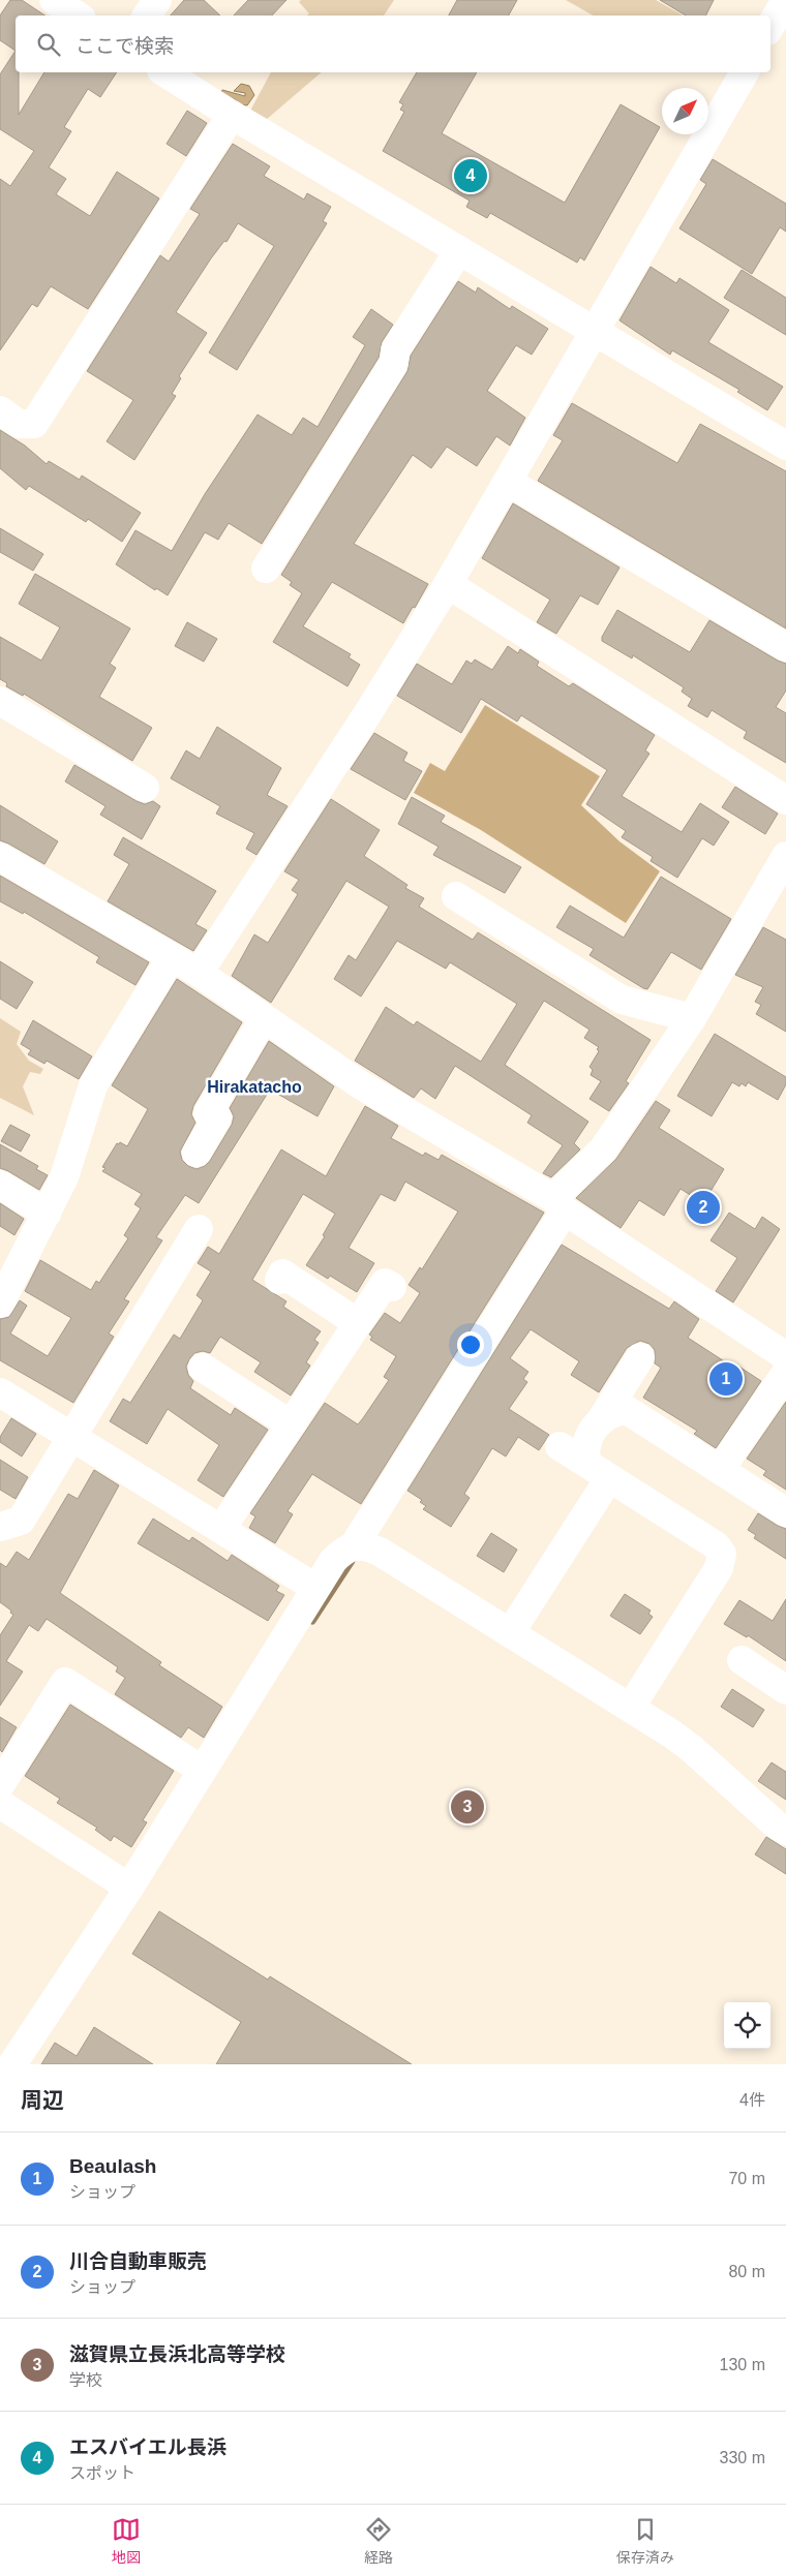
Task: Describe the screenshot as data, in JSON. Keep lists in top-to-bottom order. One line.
{"districts":["Hirakatacho"],"north":"top right","page":{"search":"ここで検索","pins":["4","2","1","3"],"heading":["周辺","4件"],"list":[{"mark":"1","name":"Beaulash","note":"ショップ","value":"70 m"},{"mark":"2","name":"川合自動車販売","note":"ショップ","value":"80 m"},{"mark":"3","name":"滋賀県立長浜北高等学校","note":"学校","value":"130 m"},{"mark":"4","name":"エスバイエル長浜","note":"スポット","value":"330 m"}],"nav":["地図","経路","保存済み"]}}
